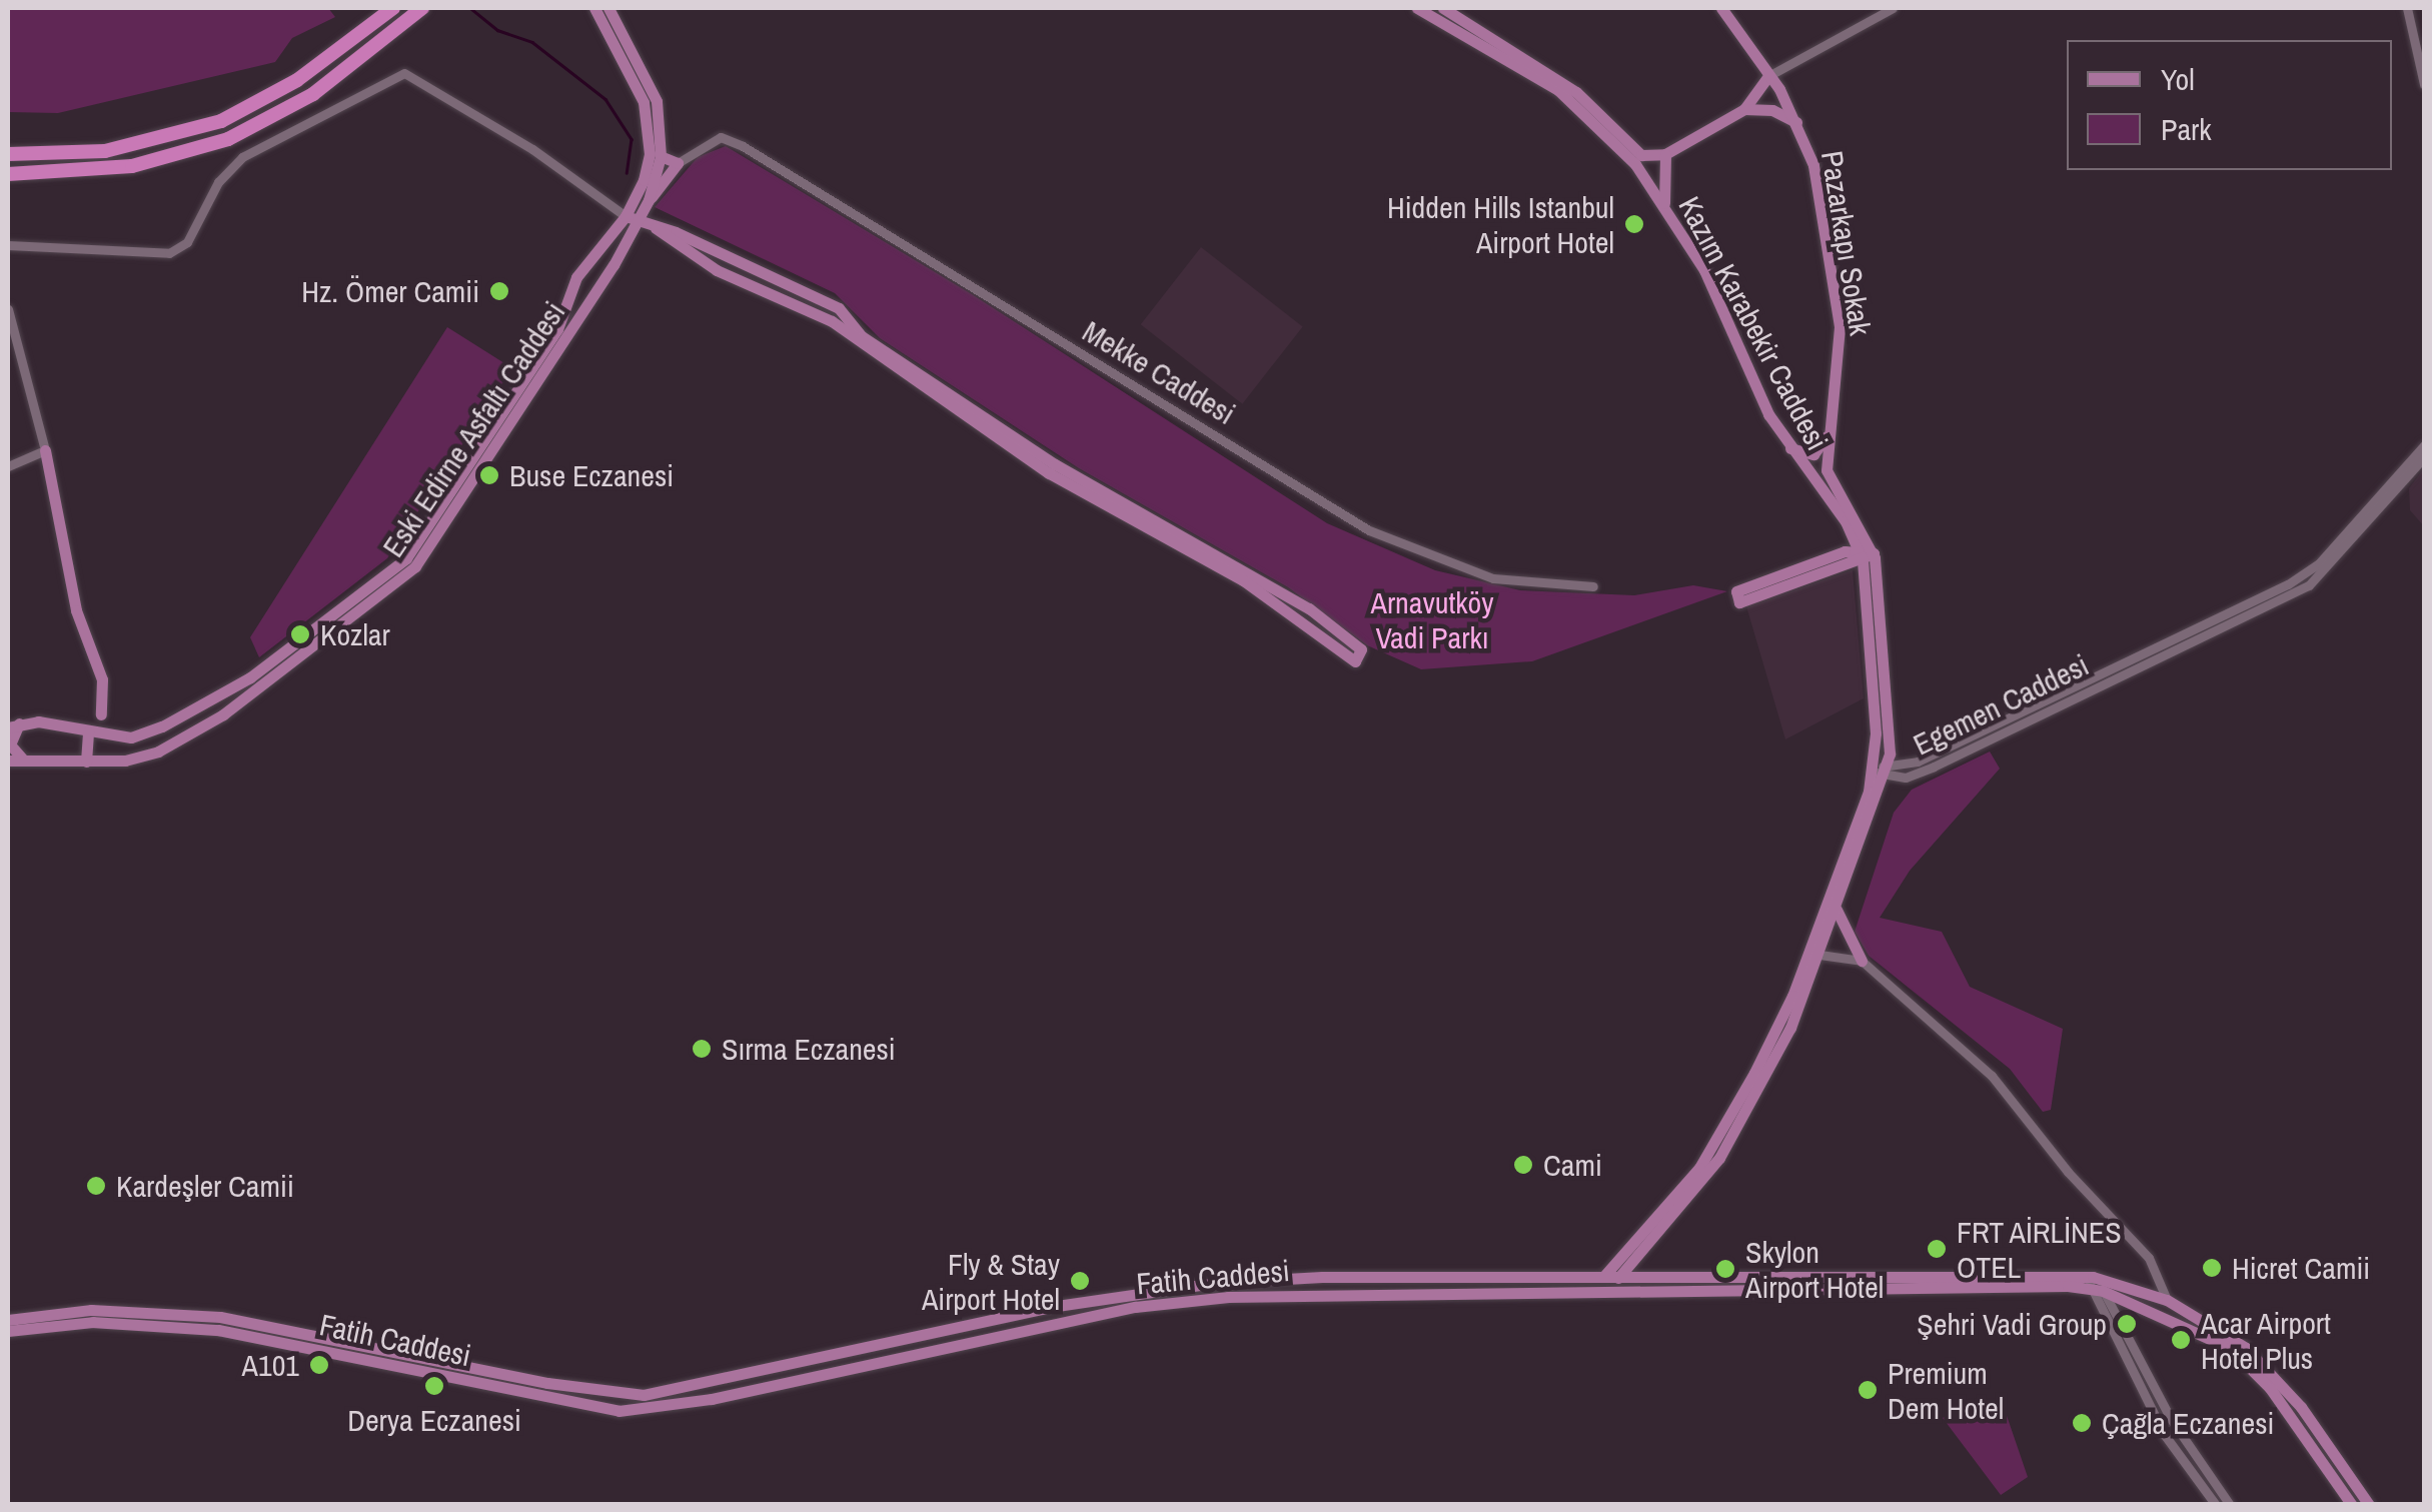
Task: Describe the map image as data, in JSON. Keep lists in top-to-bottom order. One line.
{"streets":{"main road":["Pazarkapı Sokak","Kazım Karabekir Caddesi","Eski Edirne Asfaltı Caddesi","Fatih Caddesi"],"street":["Mekke Caddesi","Egemen Caddesi"]},"crossings":[["Pazarkapı Sokak","Kazım Karabekir Caddesi"],["Kazım Karabekir Caddesi","Egemen Caddesi"],["Kazım Karabekir Caddesi","Fatih Caddesi"]],"parks":["Arnavutköy Vadi Parkı"],"places":["Hidden Hills Istanbul Airport Hotel","Hz. Ömer Camii","Buse Eczanesi","Kozlar","Sırma Eczanesi","Cami","Kardeşler Camii","FRT AİRLİNES OTEL","Hicret Camii","Skylon Airport Hotel","Fly & Stay Airport Hotel","Şehri Vadi Group","Acar Airport Hotel Plus","A101","Derya Eczanesi","Premium Dem Hotel","Çağla Eczanesi"],"legend":["Yol","Park"]}
